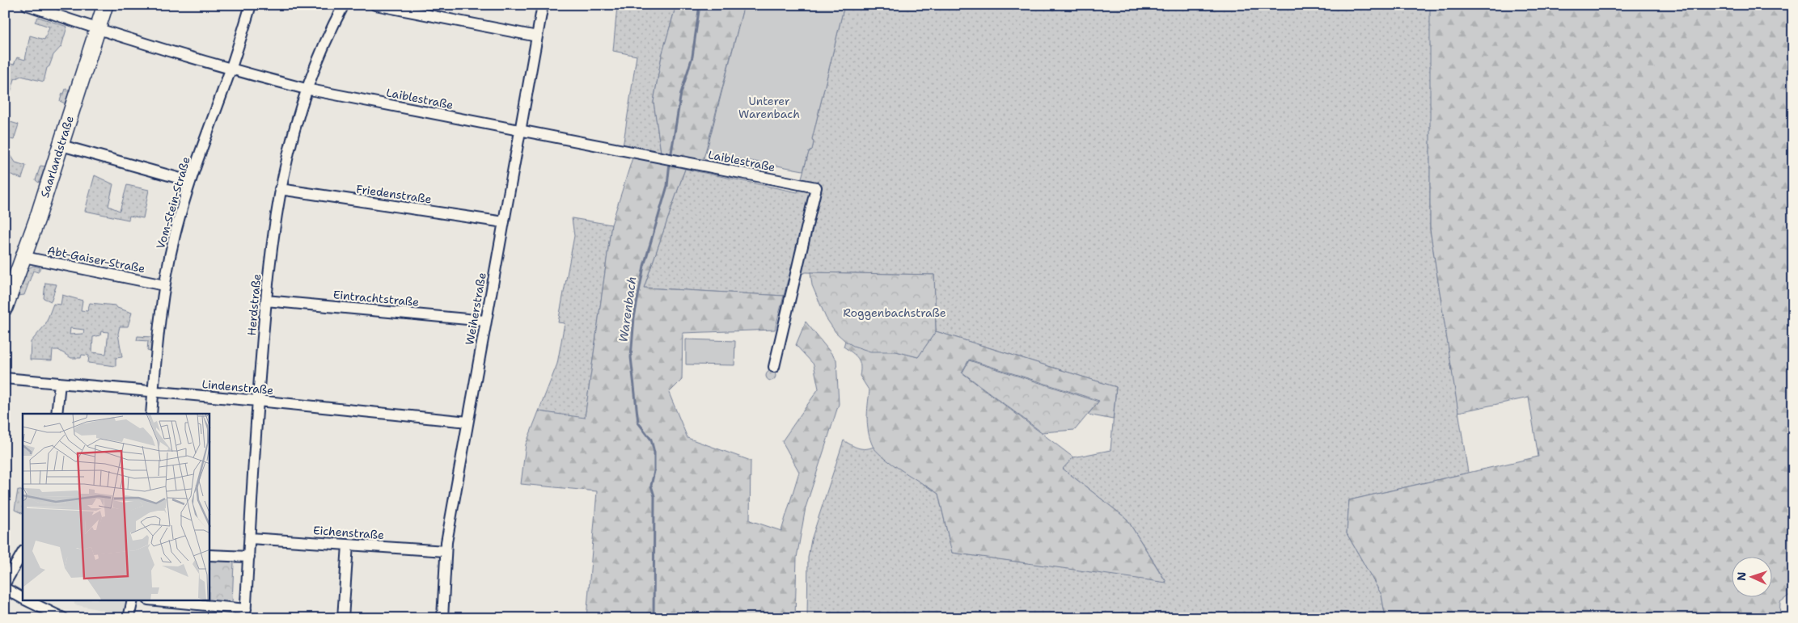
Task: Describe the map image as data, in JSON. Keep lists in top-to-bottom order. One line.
{"streets":{"street":["Laiblestraße","Saarlandstraße","Friedenstraße","Vom-Stein-Straße","Abt-Gaiser-Straße","Eintrachtstraße","Herdstraße","Weiherstraße","Lindenstraße","Eichenstraße"]},"crossings":[["Laiblestraße","Saarlandstraße"],["Laiblestraße","Vom-Stein-Straße"],["Laiblestraße","Herdstraße"],["Laiblestraße","Weiherstraße"],["Saarlandstraße","Abt-Gaiser-Straße"],["Friedenstraße","Herdstraße"],["Friedenstraße","Weiherstraße"],["Vom-Stein-Straße","Abt-Gaiser-Straße"],["Vom-Stein-Straße","Lindenstraße"],["Eintrachtstraße","Herdstraße"],["Eintrachtstraße","Weiherstraße"],["Herdstraße","Lindenstraße"],["Herdstraße","Eichenstraße"],["Weiherstraße","Lindenstraße"],["Weiherstraße","Eichenstraße"]],"water":["Warenbach"],"parks":["Unterer Warenbach","Roggenbachstraße"],"north":"left"}
